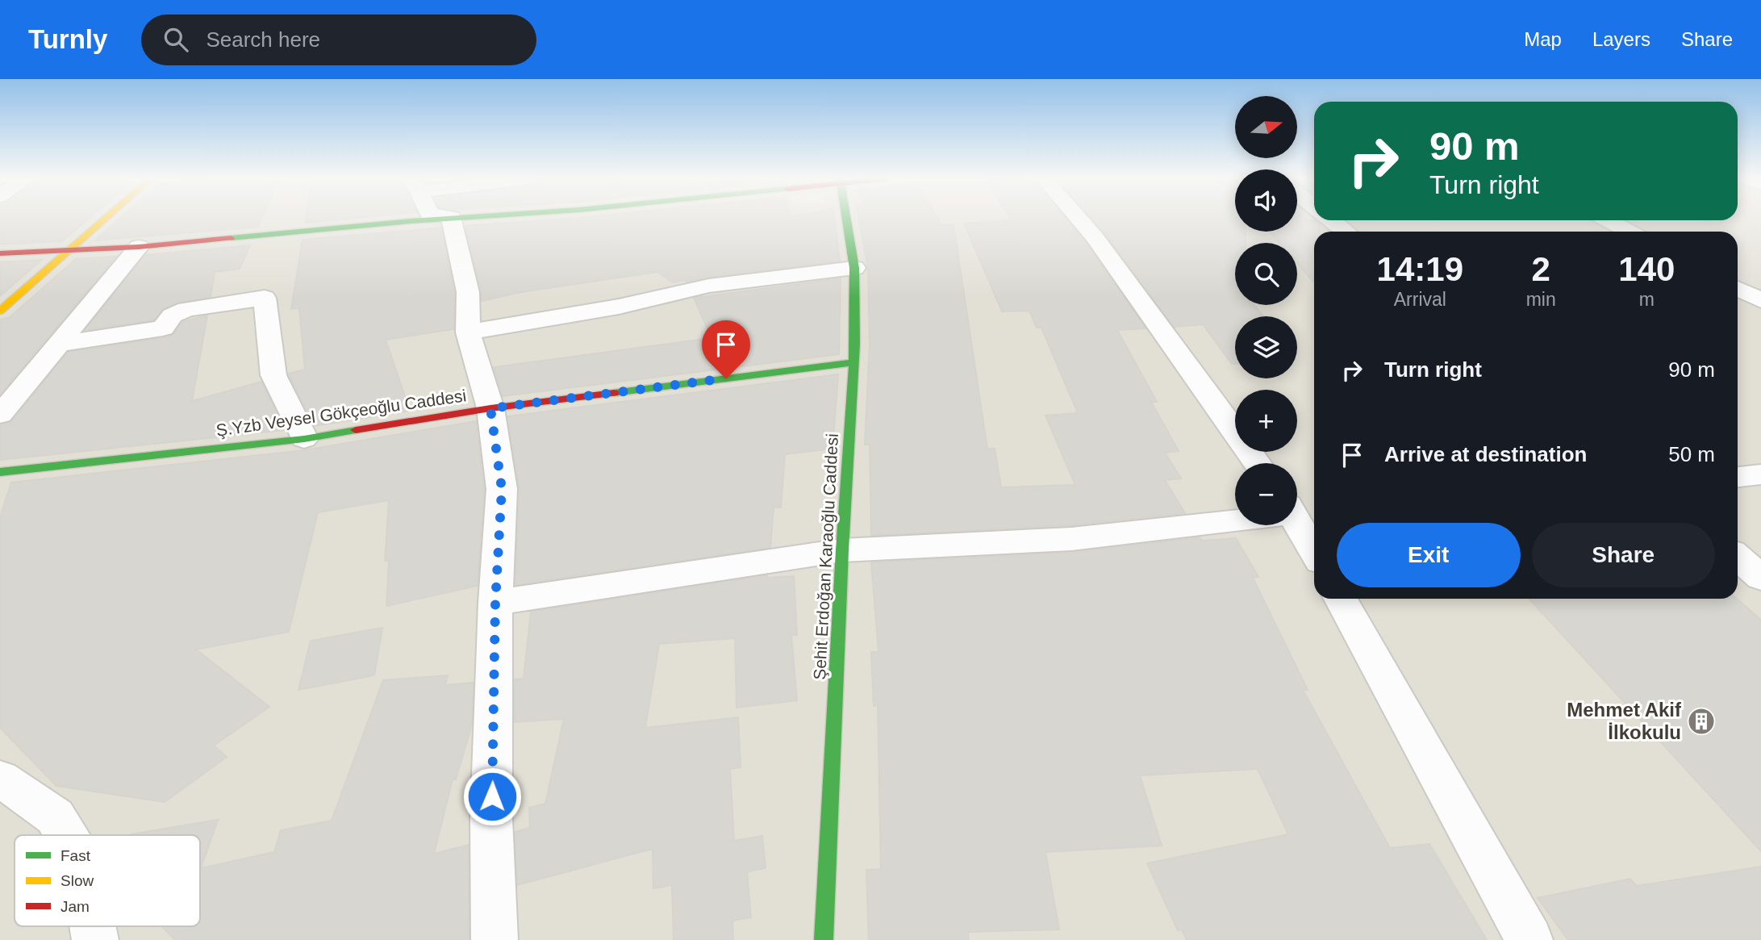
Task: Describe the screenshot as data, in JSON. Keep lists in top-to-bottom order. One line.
{"streets":{"street":["Ş.Yzb Veysel Gökçeoğlu Caddesi","Şehit Erdoğan Karaoğlu Caddesi"]},"crossings":[["Ş.Yzb Veysel Gökçeoğlu Caddesi","Şehit Erdoğan Karaoğlu Caddesi"]],"places":{"building":["Mehmet Akif İlkokulu"]},"legend":["Fast","Slow","Jam"],"north":"right","page":{"header":"Turnly","search":"Search here","nav":["Map","Layers","Share"],"map_buttons":["+","−"],"turn":["90 m","Turn right"],"eta":["14:19","Arrival","2","min","140","m"],"list":[{"name":"Turn right","value":"90 m"},{"name":"Arrive at destination","value":"50 m"}],"buttons":["Exit","Share"]}}
